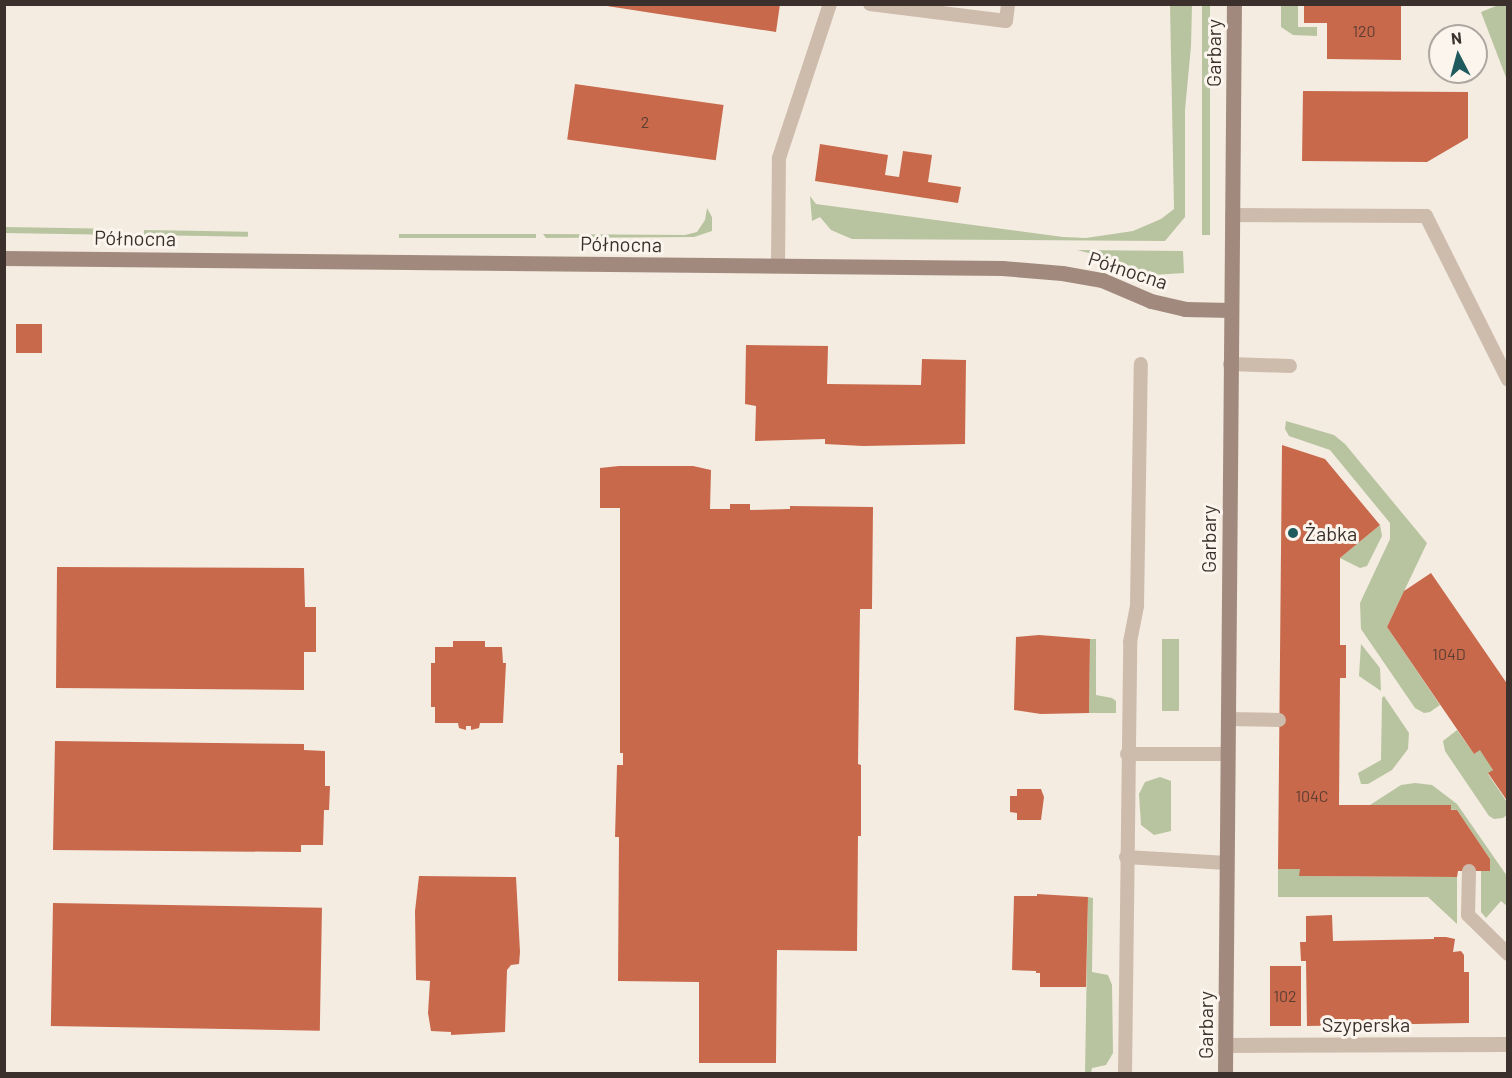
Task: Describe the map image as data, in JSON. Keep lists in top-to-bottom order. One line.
{"streets":{"street":["Garbary","Północna","Szyperska"]},"crossings":[["Garbary","Północna"],["Garbary","Szyperska"]],"places":["Żabka"],"house_numbers":["120","2","104D","104C","102"],"north":"top"}
